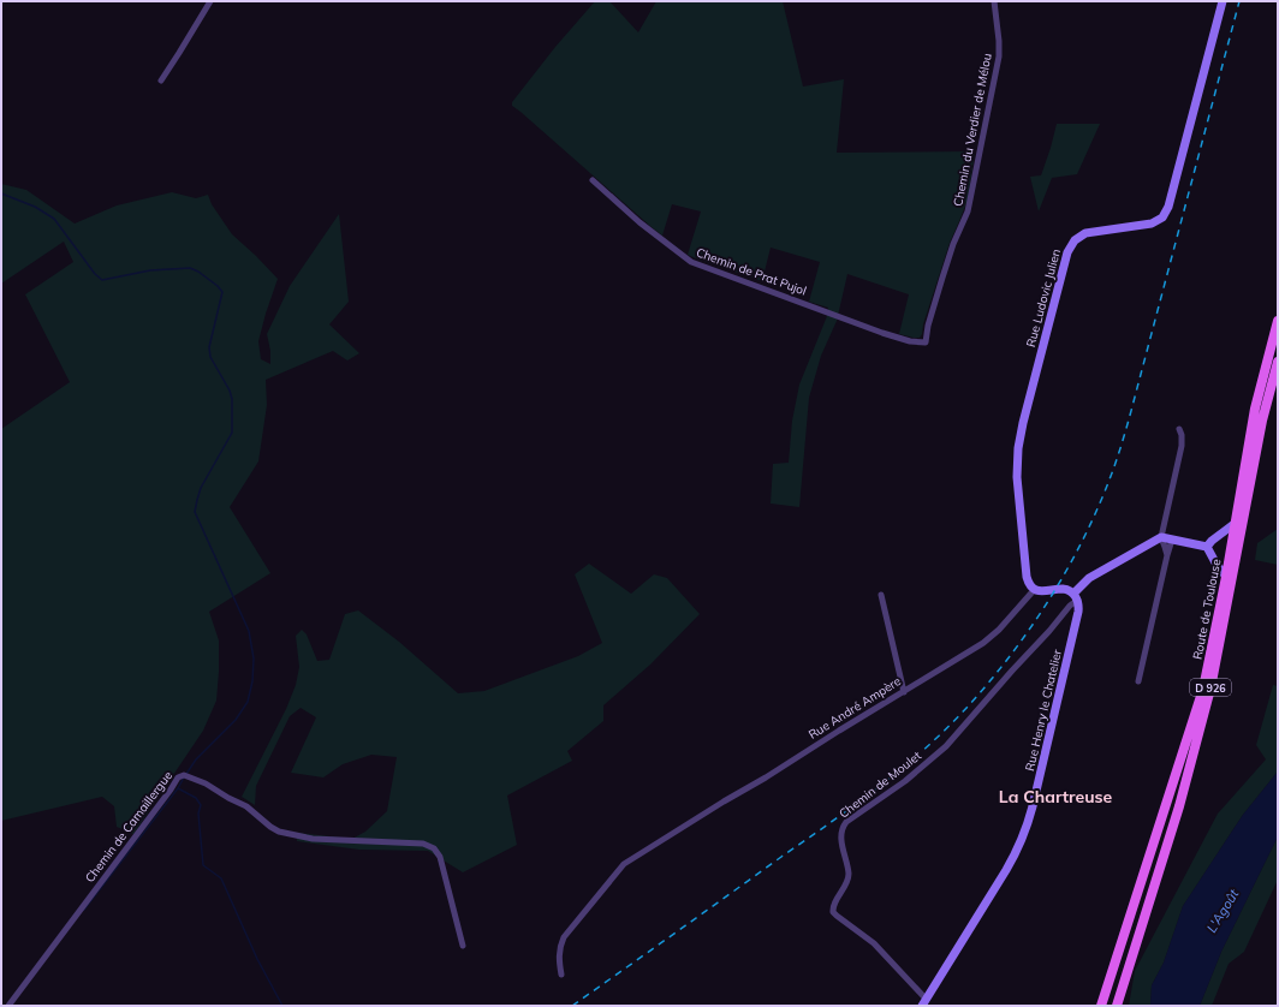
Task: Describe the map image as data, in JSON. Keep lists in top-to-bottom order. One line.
{"streets":{"main road":["Rue Ludovic Julien","Route de Toulouse","D 926","Rue Henry le Chatelier"],"street":["Chemin du Verdier de Mélou","Chemin de Prat Pujol","Rue André Ampère","Chemin de Moulet","Chemin de Camaillergue"]},"crossings":[["Chemin du Verdier de Mélou","Chemin de Prat Pujol"],["Rue Ludovic Julien","Rue André Ampère"],["Rue Henry le Chatelier","Chemin de Moulet"]],"districts":["La Chartreuse"],"water":["L'Agoût"]}
